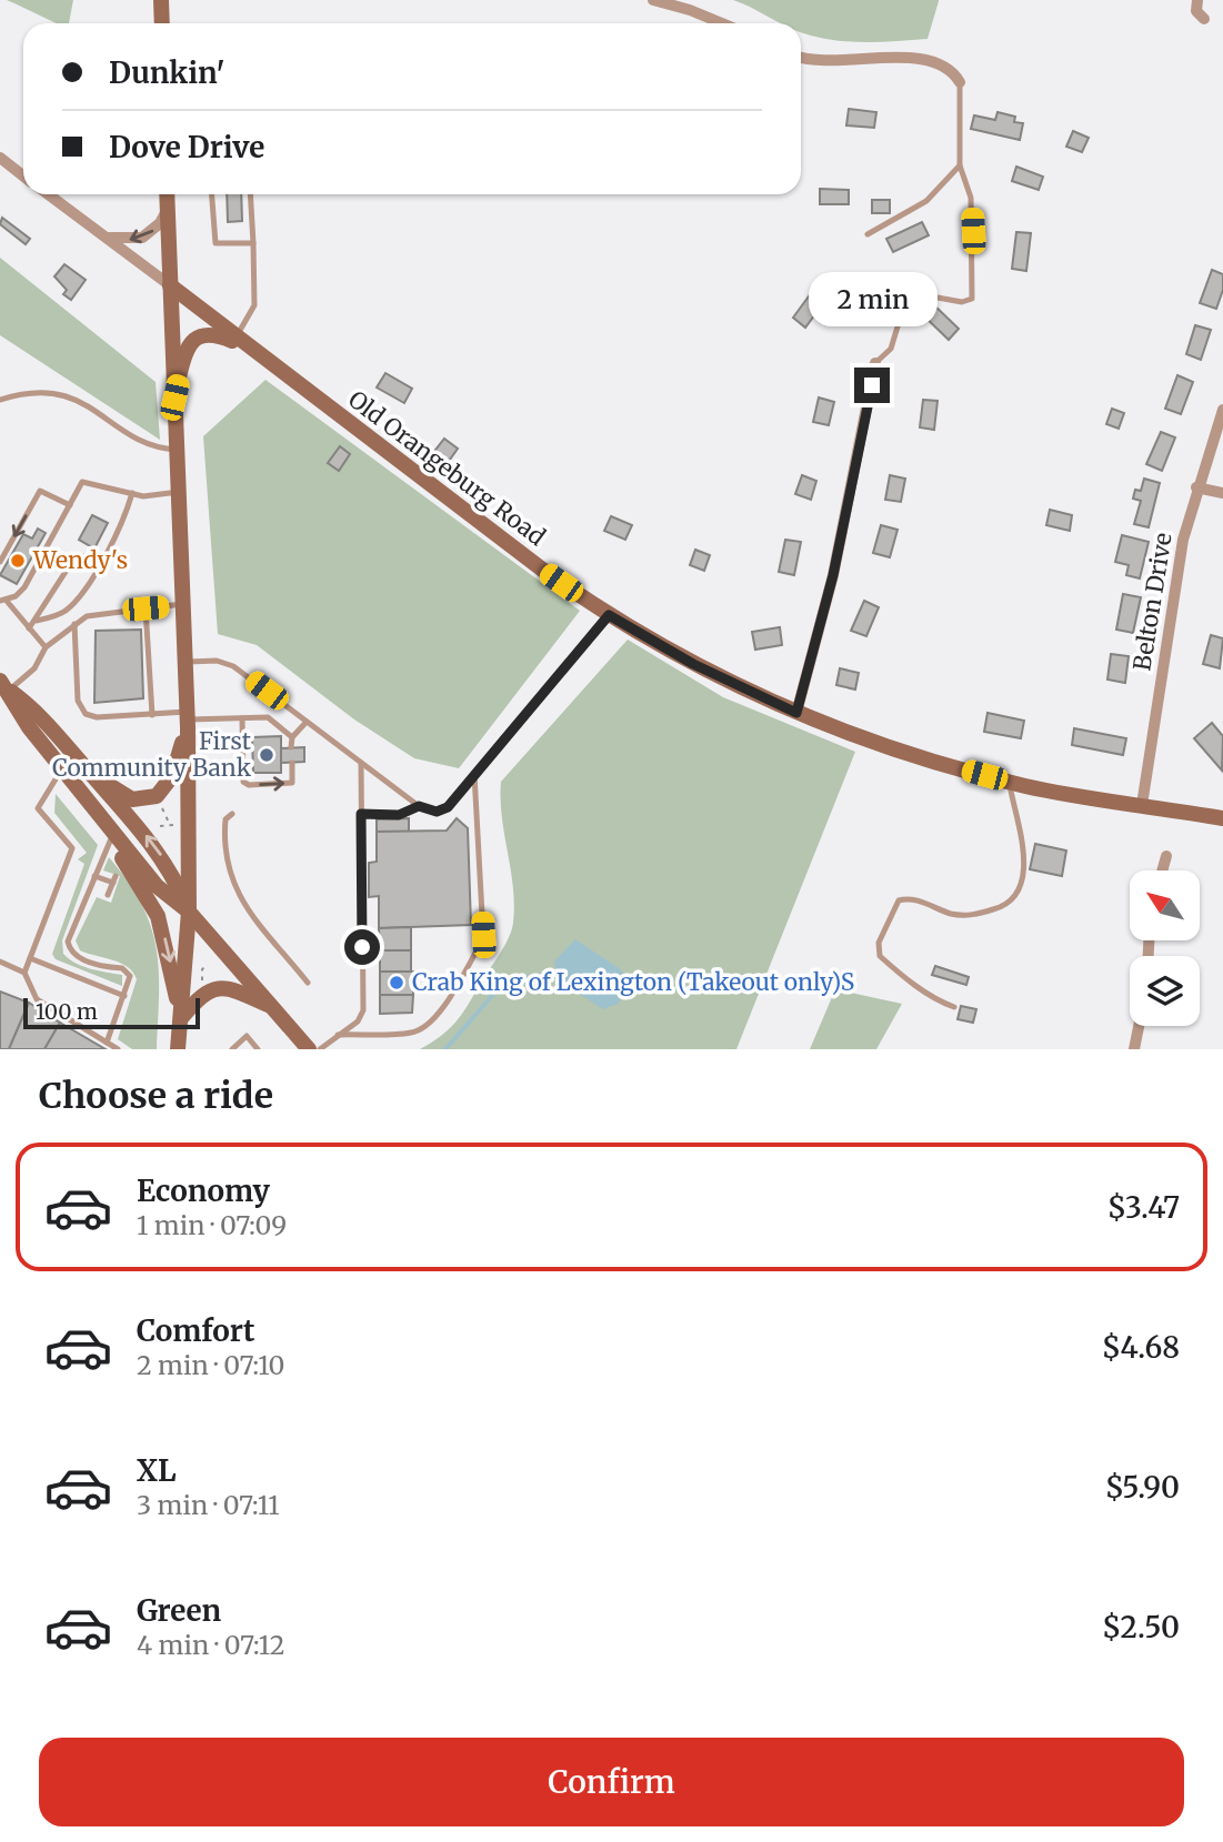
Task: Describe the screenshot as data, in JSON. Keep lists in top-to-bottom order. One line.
{"streets":{"street":["Old Orangeburg Road","Belton Drive"]},"crossings":[["Old Orangeburg Road","Belton Drive"]],"places":["Wendy's","First Community Bank","Crab King of Lexington (Takeout only)S"],"scale_bar":"100 m","north":"top left","page":{"banner":["Dunkin'","Dove Drive"],"bubble":"2 min","scale":"100 m","heading":"Choose a ride","list":[{"name":"Economy","note":"1 min · 07:09","value":"$3.47"},{"name":"Comfort","note":"2 min · 07:10","value":"$4.68"},{"name":"XL","note":"3 min · 07:11","value":"$5.90"},{"name":"Green","note":"4 min · 07:12","value":"$2.50"}],"buttons":"Confirm"}}
